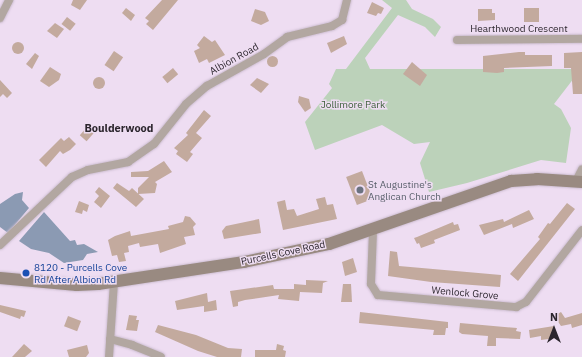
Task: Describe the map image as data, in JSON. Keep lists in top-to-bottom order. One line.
{"streets":{"main road":["Purcells Cove Road"],"street":["Hearthwood Crescent","Albion Road","Wenlock Grove"]},"crossings":[["Purcells Cove Road","Wenlock Grove"]],"districts":["Boulderwood"],"parks":["Jollimore Park"],"places":["St Augustine's Anglican Church","8120 - Purcells Cove Rd After Albion Rd"],"north":"top"}
